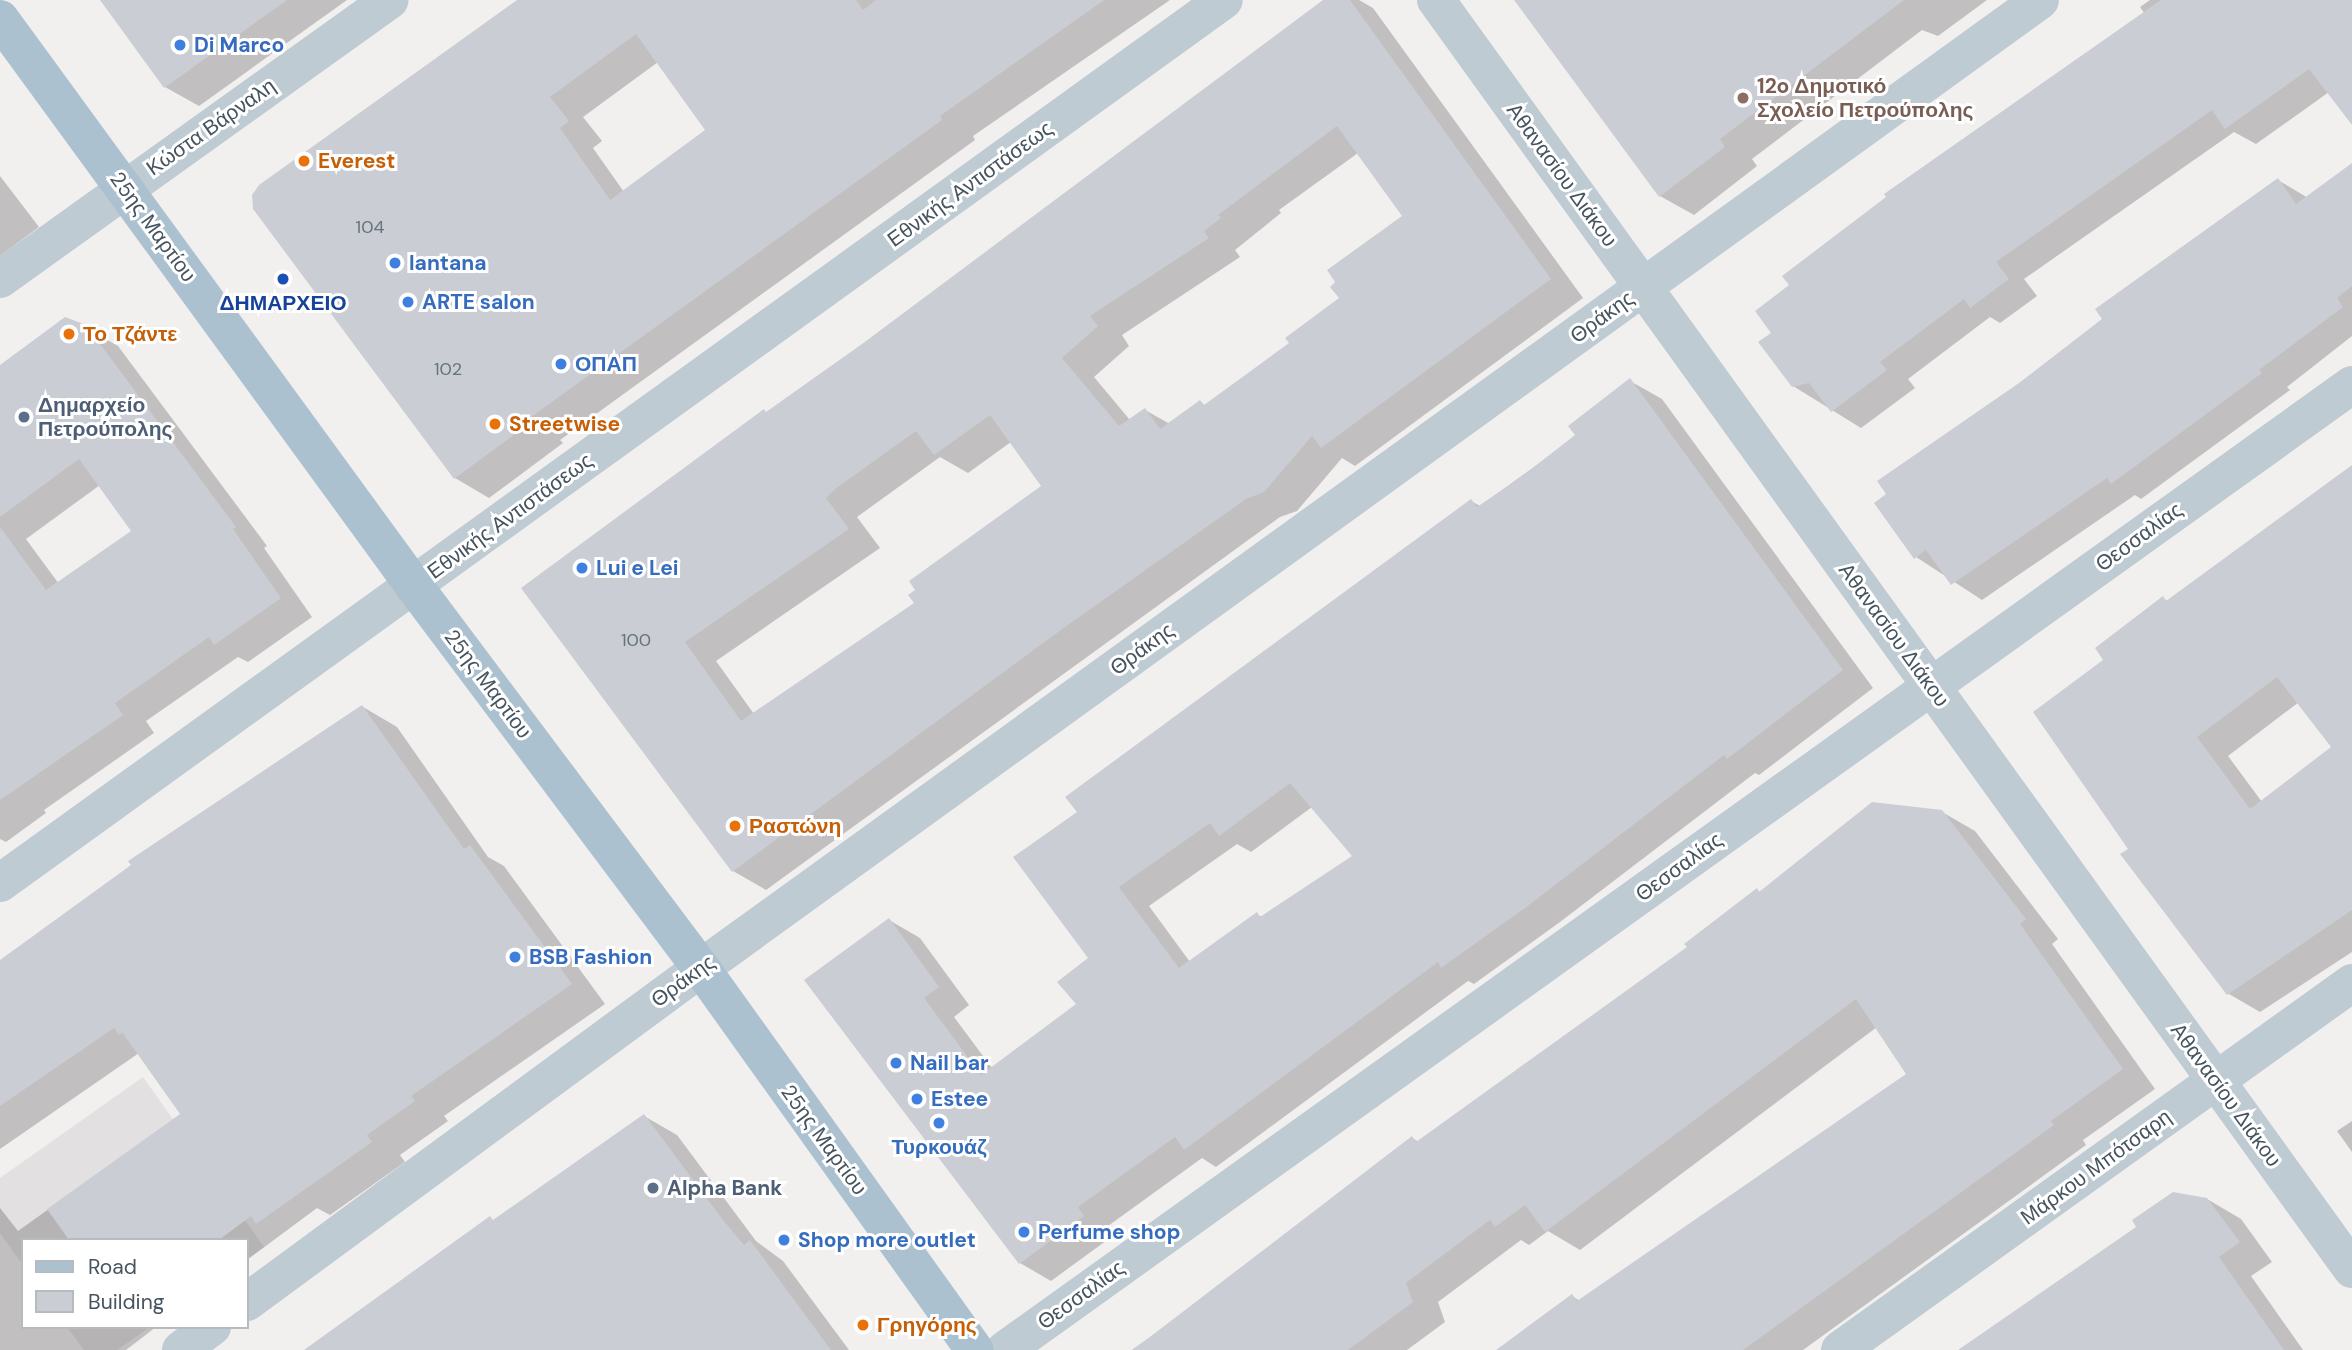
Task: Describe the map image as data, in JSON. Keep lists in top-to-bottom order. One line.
{"streets":{"main road":["25ης Μαρτίου"],"street":["Κώστα Βάρναλη","Αθανασίου Διάκου","Εθνικής Αντιστάσεως","Θράκης","Θεσσαλίας","Μάρκου Μπότσαρη"]},"crossings":[["Κώστα Βάρναλη","25ης Μαρτίου"],["Αθανασίου Διάκου","Θράκης"],["Αθανασίου Διάκου","Θεσσαλίας"],["Αθανασίου Διάκου","Μάρκου Μπότσαρη"],["Εθνικής Αντιστάσεως","25ης Μαρτίου"],["25ης Μαρτίου","Θράκης"]],"places":["Di Marco","12o Δημοτικό Σχολείο Πετρούπολης","Everest","lantana","ΔΗΜΑΡΧΕΙΟ","ARTE salon","Το Τζάντε","ΟΠΑΠ","Δημαρχείο Πετρούπολης","Streetwise","Lui e Lei","Ραστώνη","BSB Fashion","Nail bar","Estee","Τυρκουάζ","Alpha Bank","Perfume shop","Shop more outlet","Γρηγόρης"],"house_numbers":["104","102","100"],"legend":["Road","Building"]}
